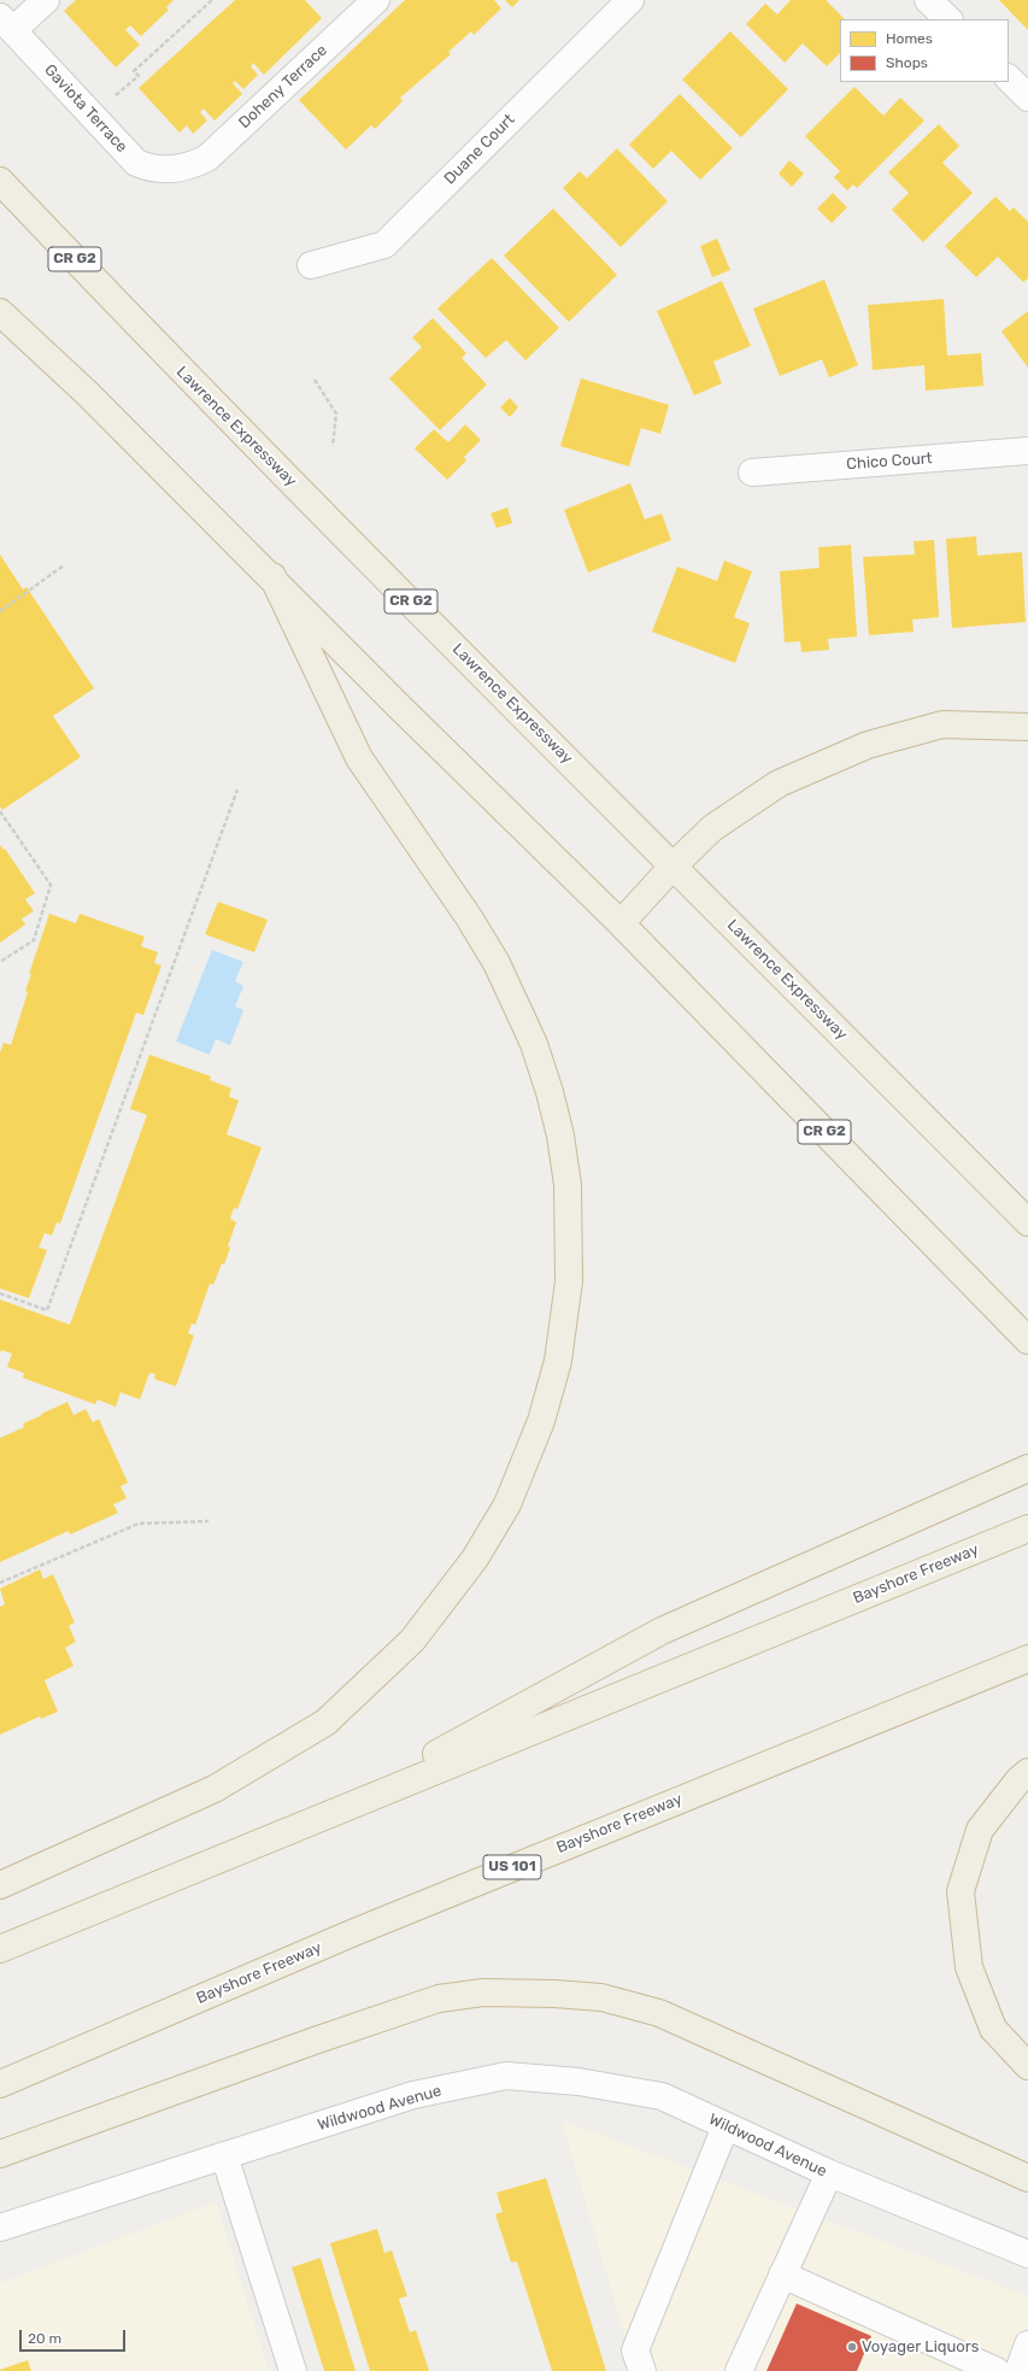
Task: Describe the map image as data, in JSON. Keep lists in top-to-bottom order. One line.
{"streets":{"highway":["CR G2","Lawrence Expressway","Bayshore Freeway","US 101"],"street":["Doheny Terrace","Gaviota Terrace","Duane Court","Chico Court","Wildwood Avenue"]},"crossings":[["Doheny Terrace","Gaviota Terrace"]],"places":["Voyager Liquors"],"legend":["Homes","Shops"],"scale_bar":"20 m"}
